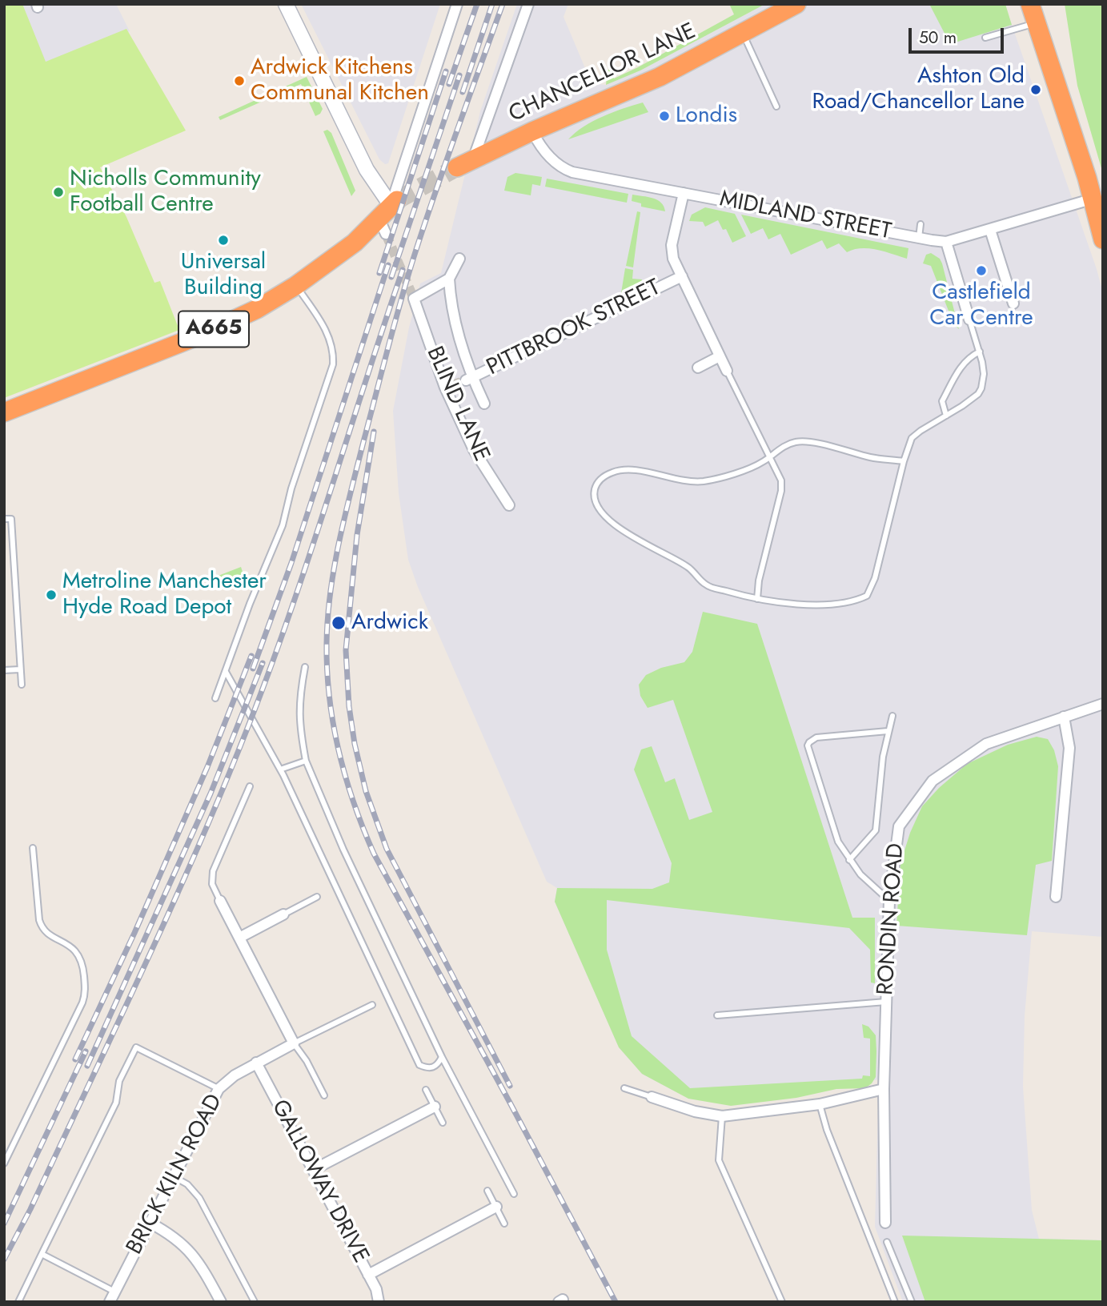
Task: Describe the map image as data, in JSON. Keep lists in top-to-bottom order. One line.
{"streets":{"highway":["CHANCELLOR LANE","A665"],"street":["MIDLAND STREET","PITTBROOK STREET","BLIND LANE","RONDIN ROAD","BRICK KILN ROAD","GALLOWAY DRIVE"]},"crossings":[["CHANCELLOR LANE","MIDLAND STREET"],["BRICK KILN ROAD","GALLOWAY DRIVE"]],"places":["Ardwick Kitchens Communal Kitchen","Ashton Old Road/Chancellor Lane","Londis","Nicholls Community Football Centre","Universal Building","Castlefield Car Centre","Metroline Manchester Hyde Road Depot","Ardwick"],"scale_bar":"50 m"}
